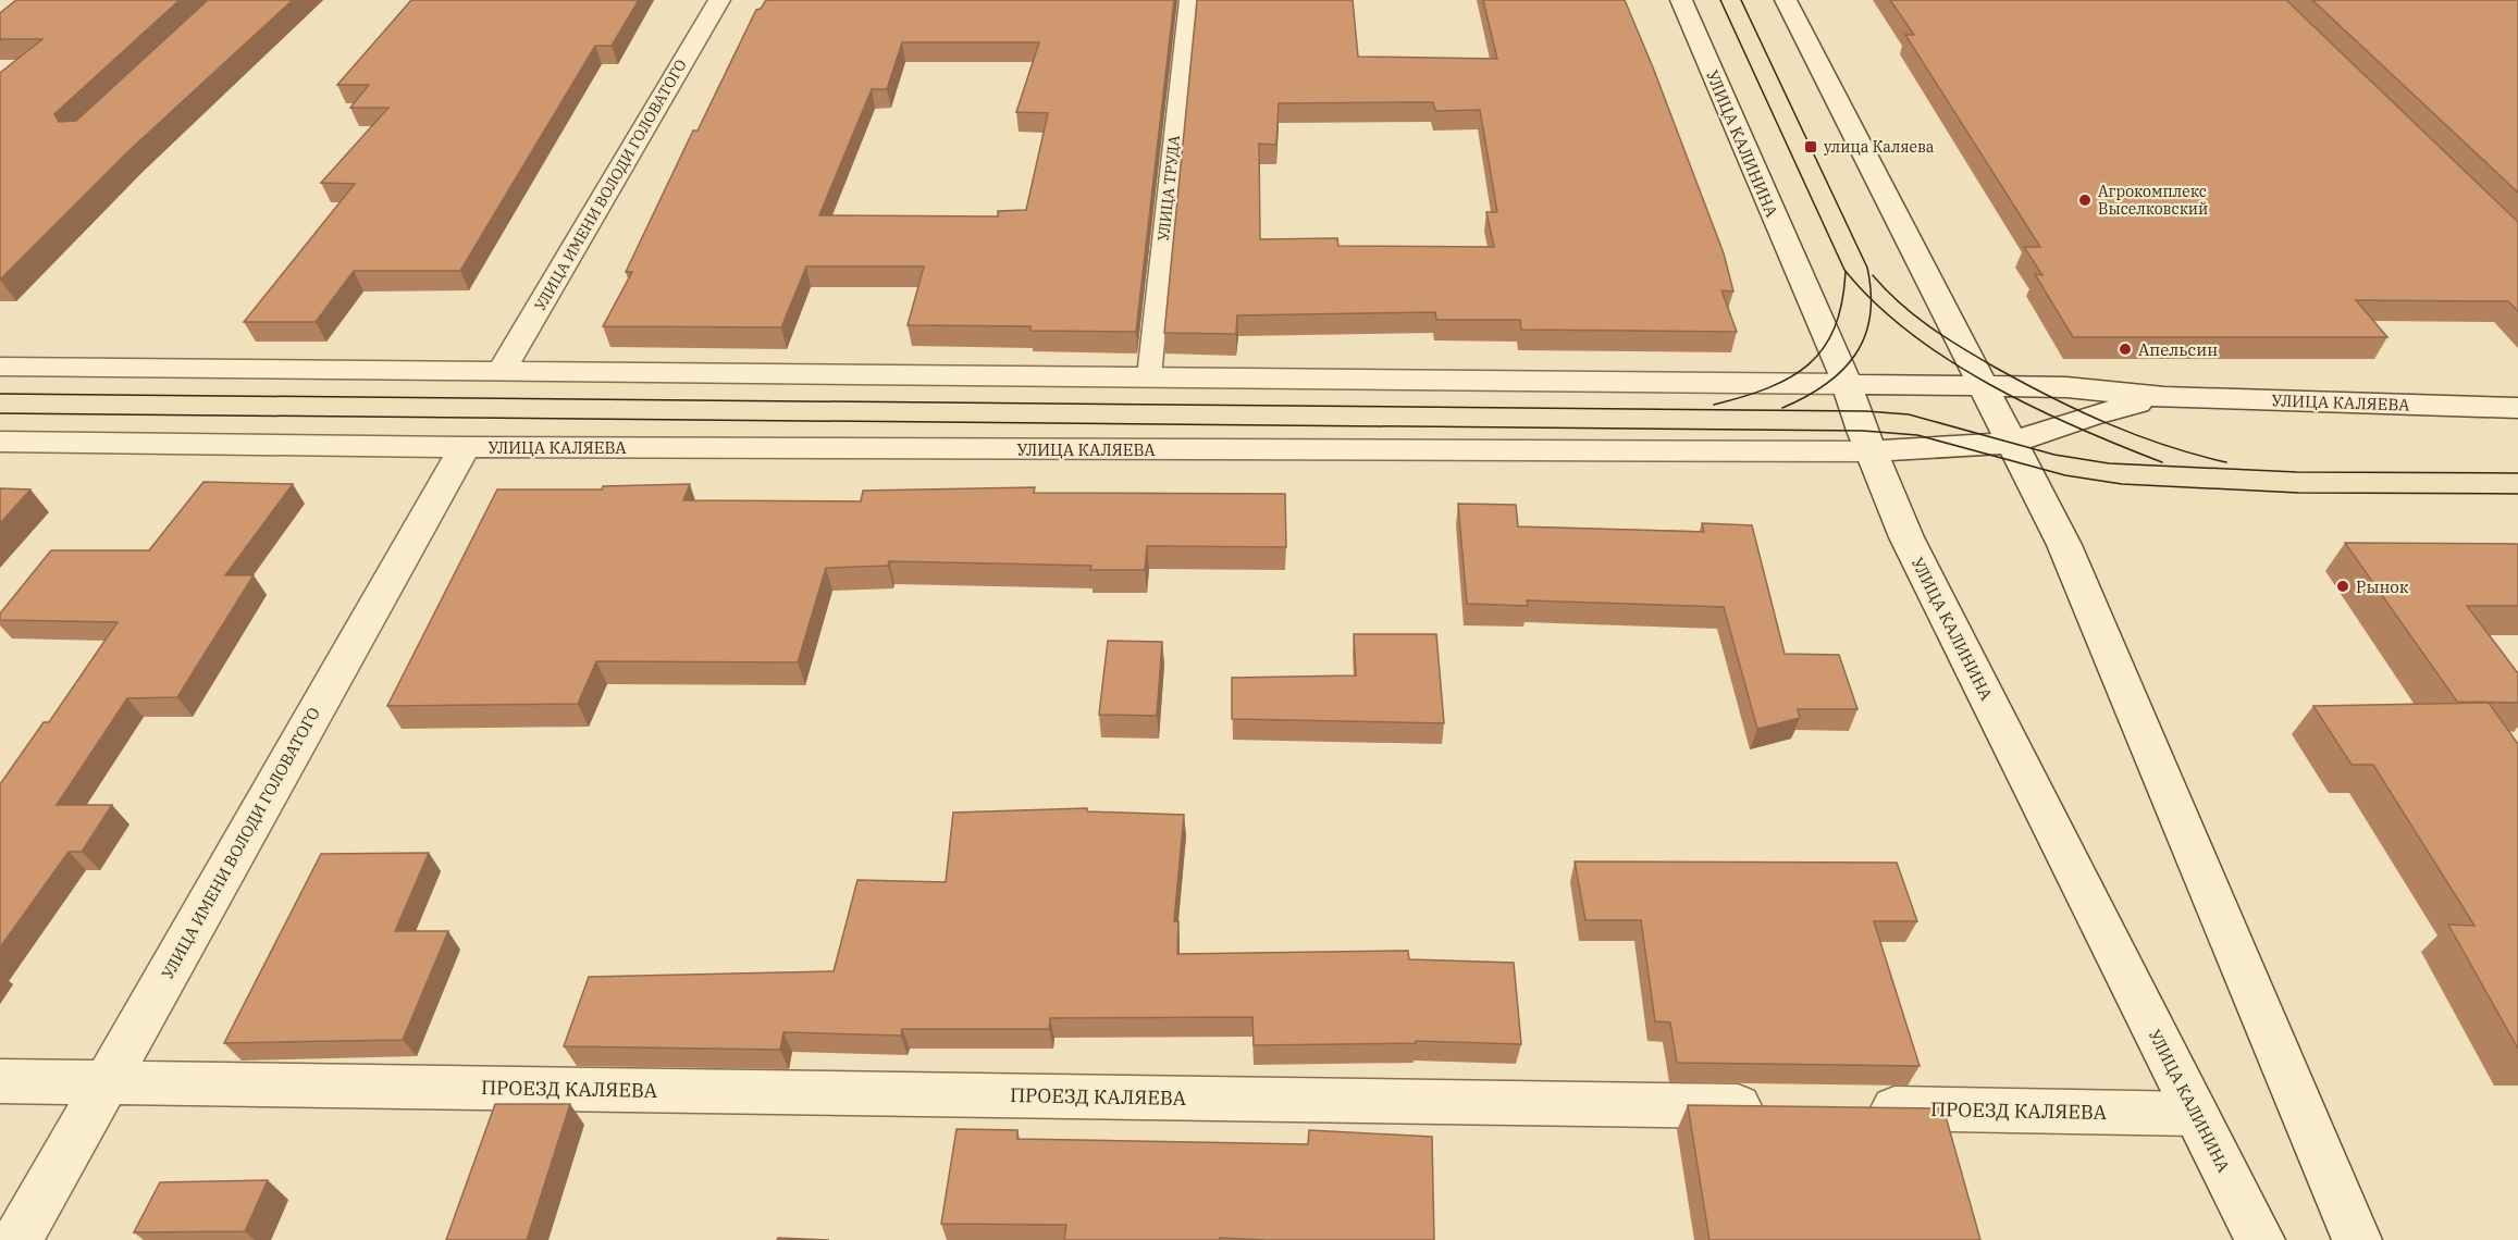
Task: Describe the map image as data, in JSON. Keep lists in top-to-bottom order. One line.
{"streets":{"street":["УЛИЦА КАЛИНИНА","УЛИЦА ИМЕНИ ВОЛОДИ ГОЛОВАТОГО","УЛИЦА КАЛЯЕВА","ПРОЕЗД КАЛЯЕВА"],"lane":["УЛИЦА ТРУДА"]},"crossings":[["УЛИЦА КАЛИНИНА","УЛИЦА КАЛЯЕВА"],["УЛИЦА КАЛИНИНА","ПРОЕЗД КАЛЯЕВА"],["УЛИЦА ИМЕНИ ВОЛОДИ ГОЛОВАТОГО","УЛИЦА КАЛЯЕВА"],["УЛИЦА ИМЕНИ ВОЛОДИ ГОЛОВАТОГО","ПРОЕЗД КАЛЯЕВА"],["УЛИЦА ТРУДА","УЛИЦА КАЛЯЕВА"]],"places":{"transit":["улица Каляева"],"other":["Агрокомплекс Выселковский","Апельсин","Рынок"]}}
